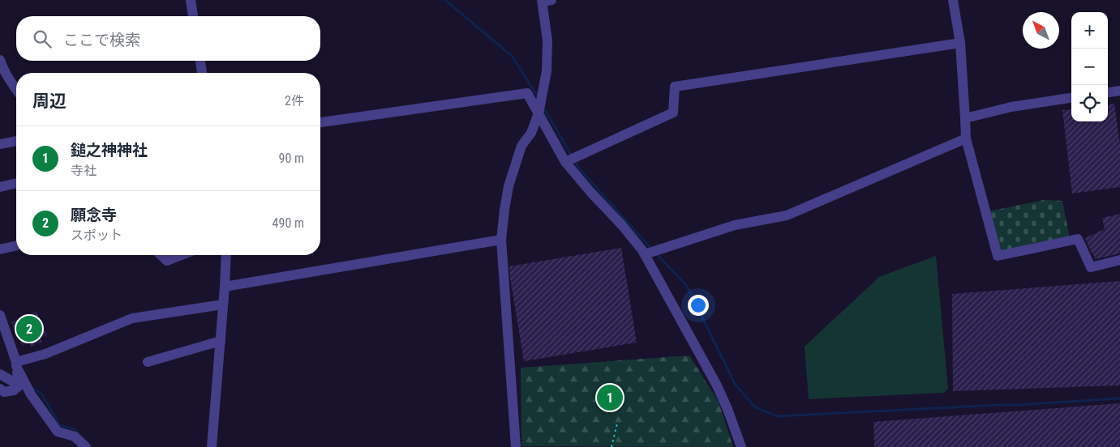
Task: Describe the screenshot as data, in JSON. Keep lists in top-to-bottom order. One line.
{"north":"top left","page":{"map_buttons":["+","−"],"search":"ここで検索","heading":["周辺","2件"],"list":[{"mark":"1","name":"鎚之神神社","note":"寺社","value":"90 m"},{"mark":"2","name":"願念寺","note":"スポット","value":"490 m"}],"pins":["2","1"]}}
